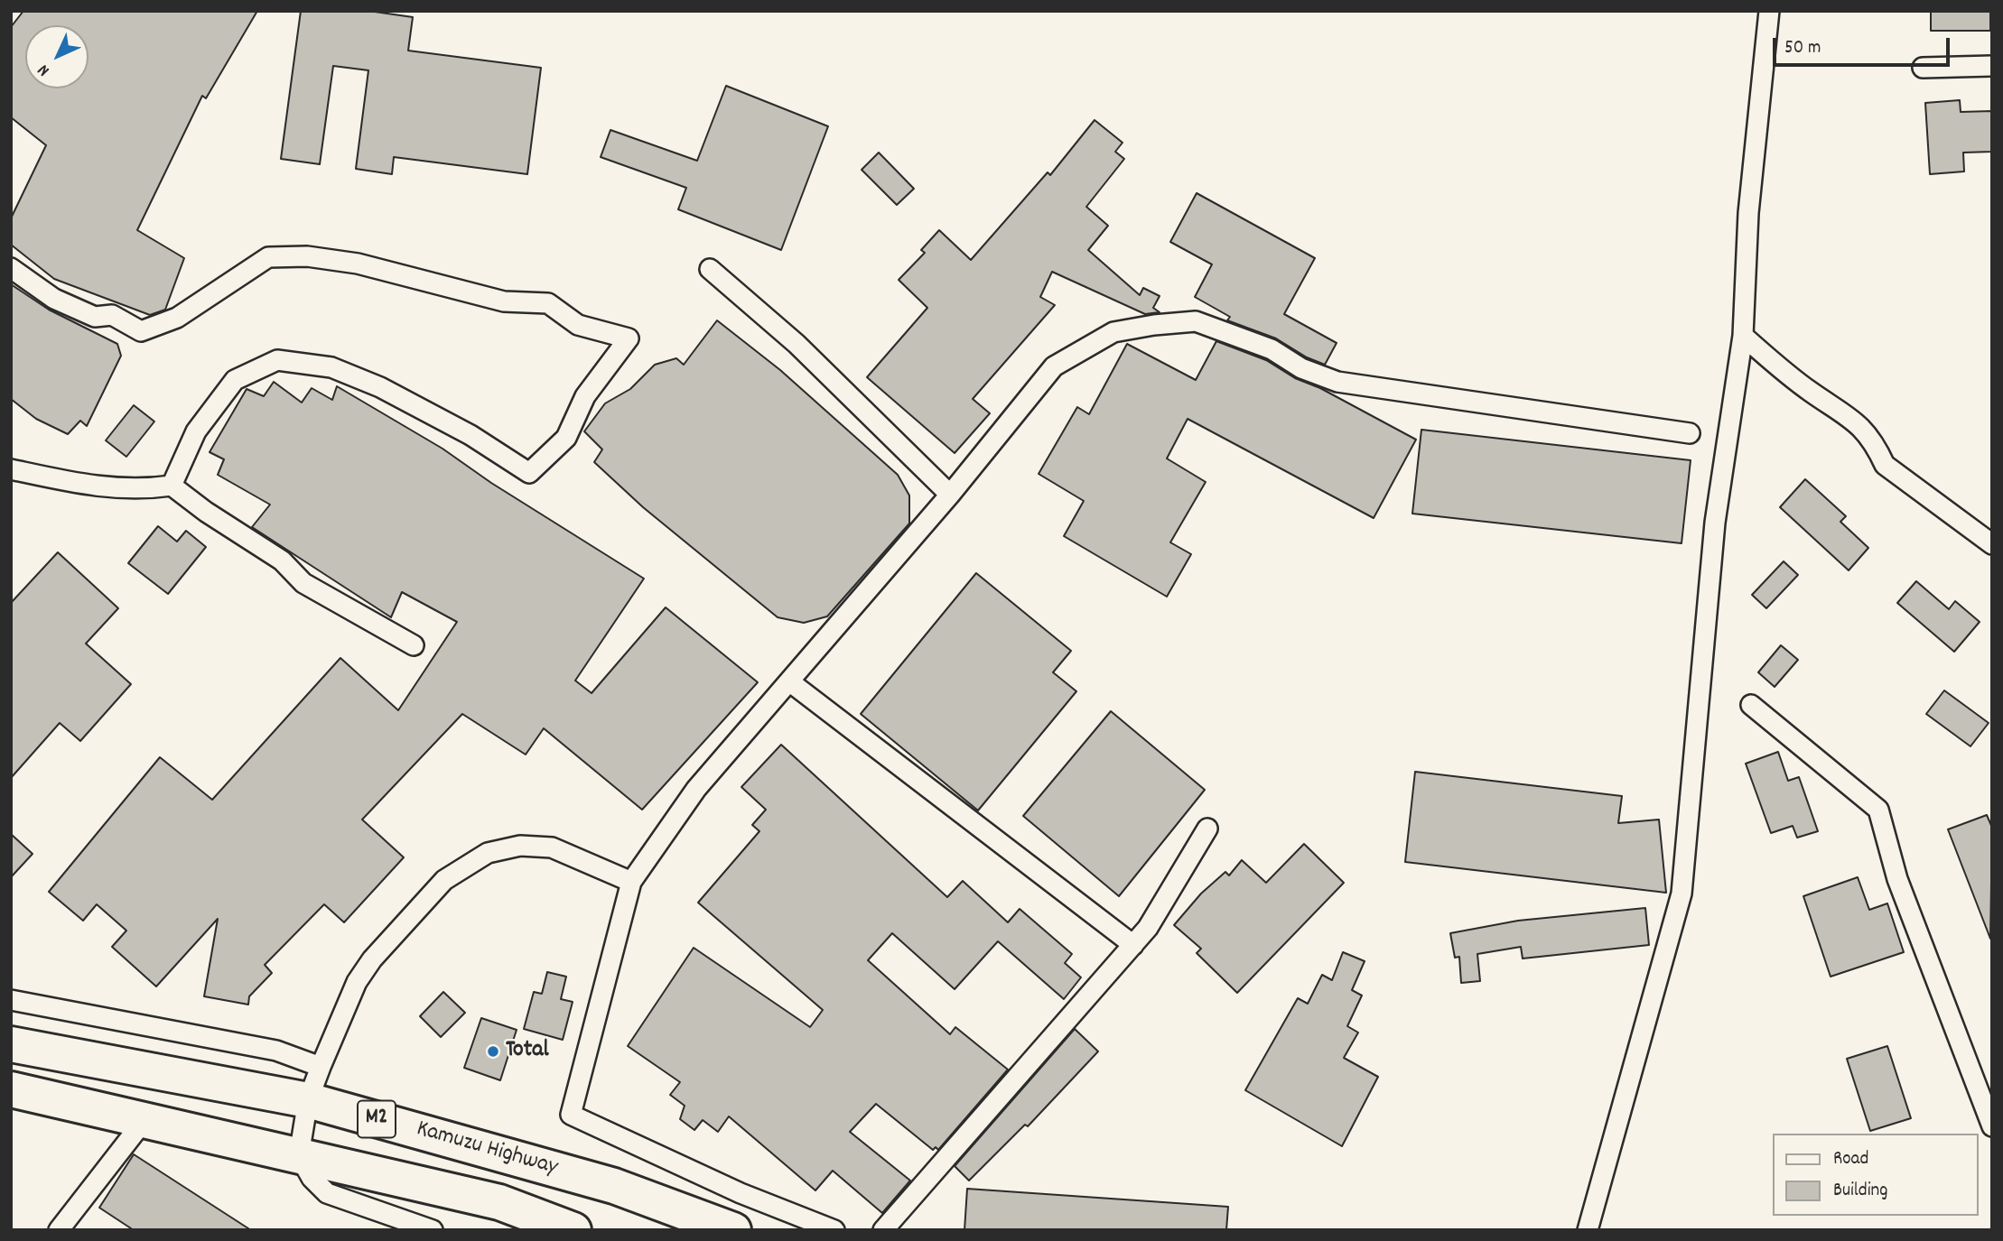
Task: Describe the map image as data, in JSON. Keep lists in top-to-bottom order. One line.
{"streets":{"highway":["M2","Kamuzu Highway"]},"places":["Total"],"legend":["Road","Building"],"scale_bar":"50 m","north":"bottom left"}
